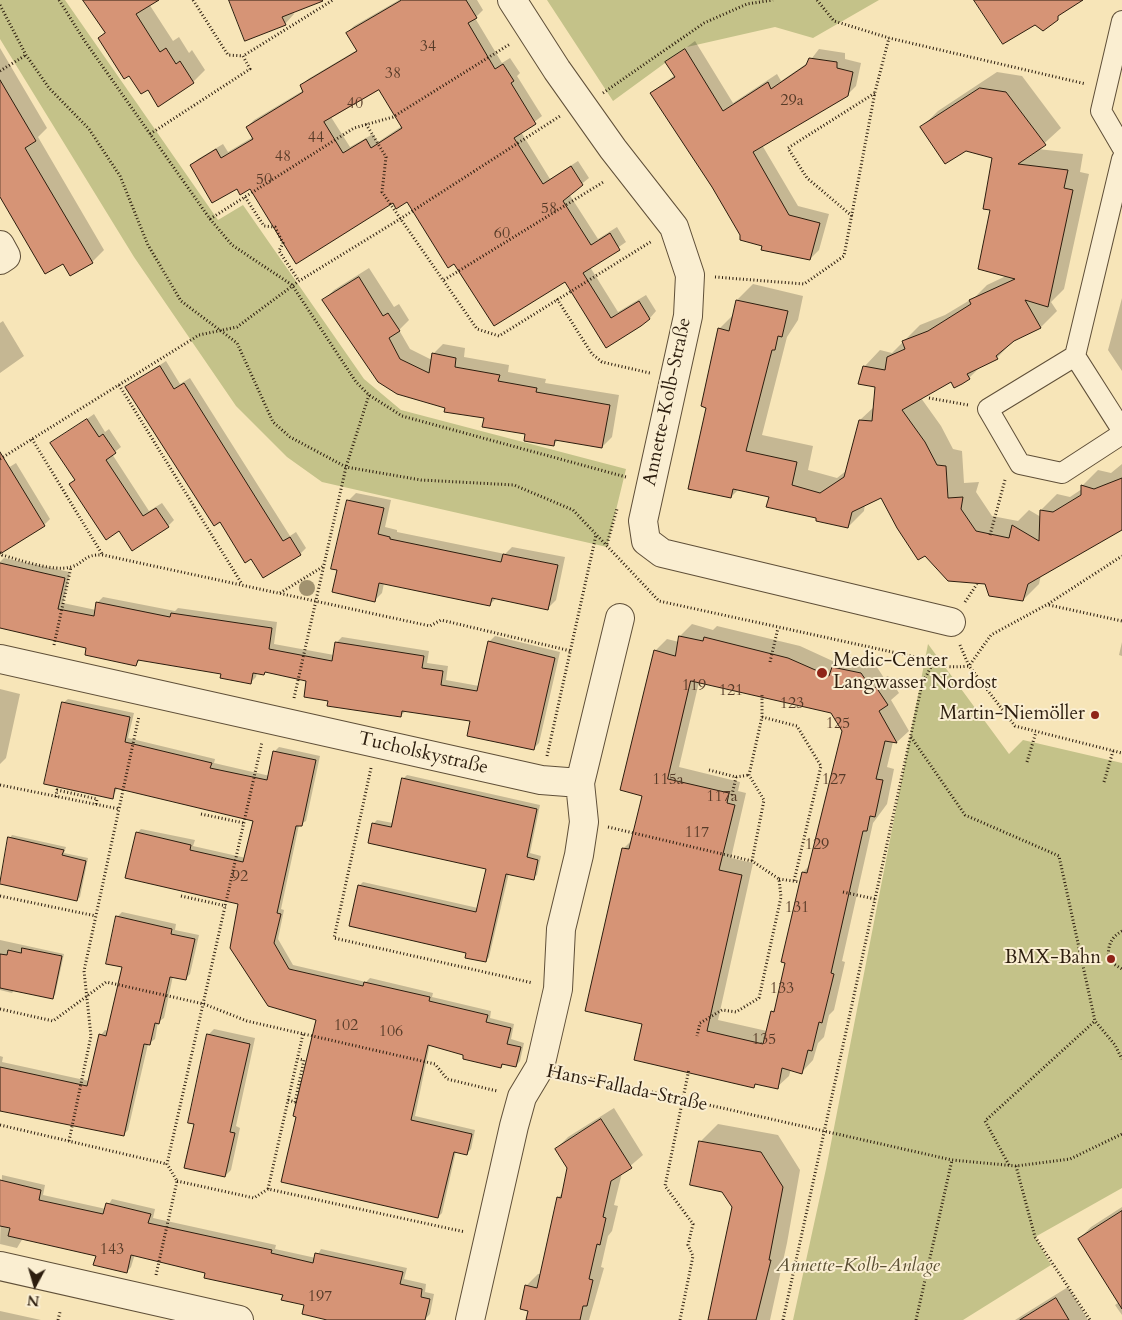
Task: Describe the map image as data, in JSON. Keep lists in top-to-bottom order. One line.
{"streets":{"street":["Annette-Kolb-Straße","Tucholskystraße","Hans-Fallada-Straße"]},"parks":["Annette-Kolb-Anlage"],"places":["Medic-Center Langwasser Nordost","Martin-Niemöller","BMX-Bahn"],"house_numbers":["34","38","29a","40","44","48","50","58","60","119","121","123","125","115a","127","117a","117","129","92","131","133","102","106","135","143","197"],"north":"bottom"}
